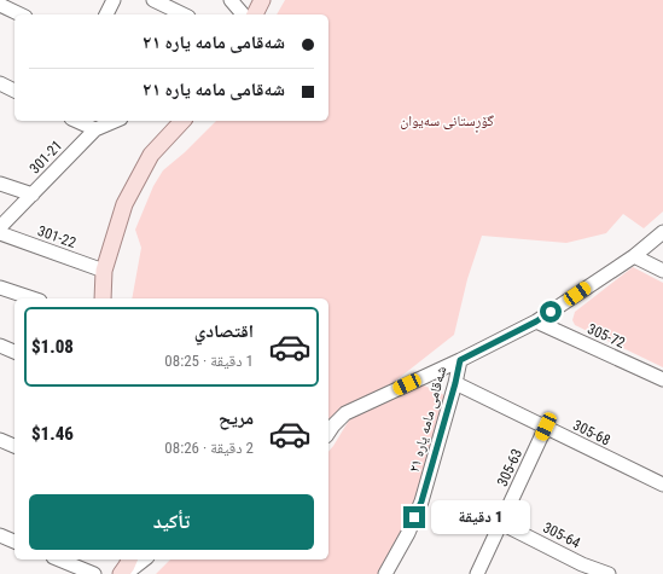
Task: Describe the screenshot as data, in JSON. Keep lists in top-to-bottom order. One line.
{"streets":{"street":["301-21","301-22","305-72","شەقامی مامە یارە ٢١","305-68","305-63","305-64"]},"crossings":[["305-72","شەقامی مامە یارە ٢١"],["شەقامی مامە یارە ٢١","305-68"],["305-68","305-63"],["305-63","305-64"]],"parks":["گۆڕستانی سەیوان"],"page":{"banner":["شەقامی مامە یارە ٢١","شەقامی مامە یارە ٢١"],"list":[{"name":"اقتصادي","note":"1 دقيقة · 08:25","value":"$1.08"},{"name":"مريح","note":"2 دقيقة · 08:26","value":"$1.46"}],"buttons":"تأكيد","bubble":"1 دقيقة"}}
